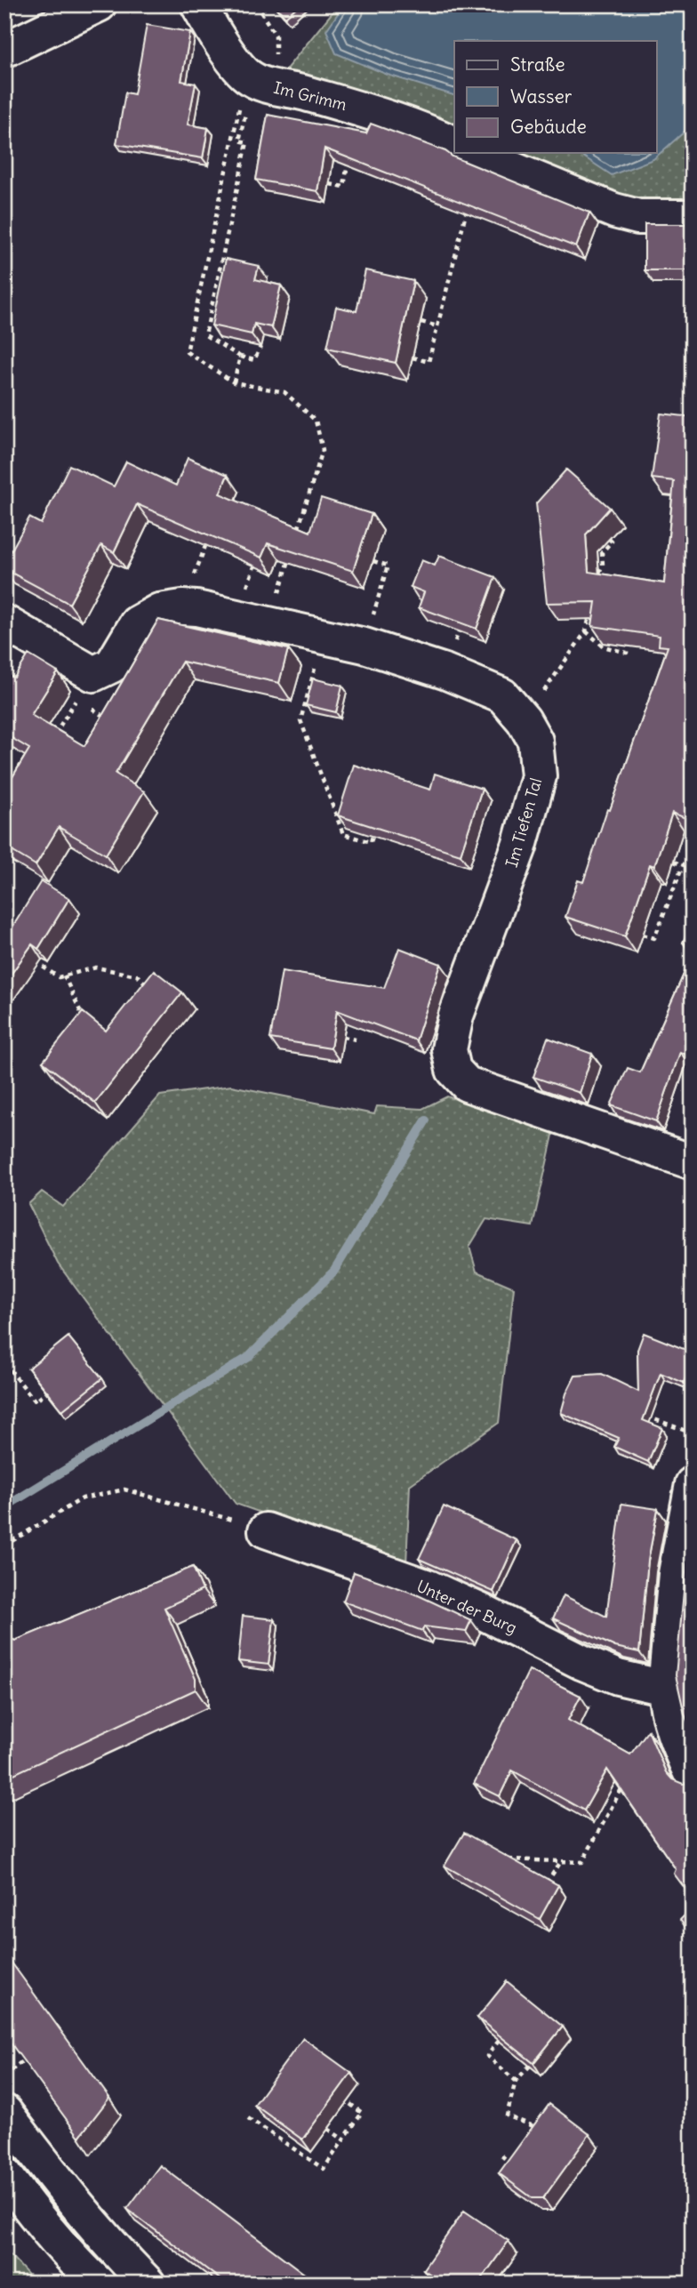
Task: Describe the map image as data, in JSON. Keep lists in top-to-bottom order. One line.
{"streets":{"street":["Im Grimm","Im Tiefen Tal","Unter der Burg"]},"legend":["Straße","Wasser","Gebäude"]}
